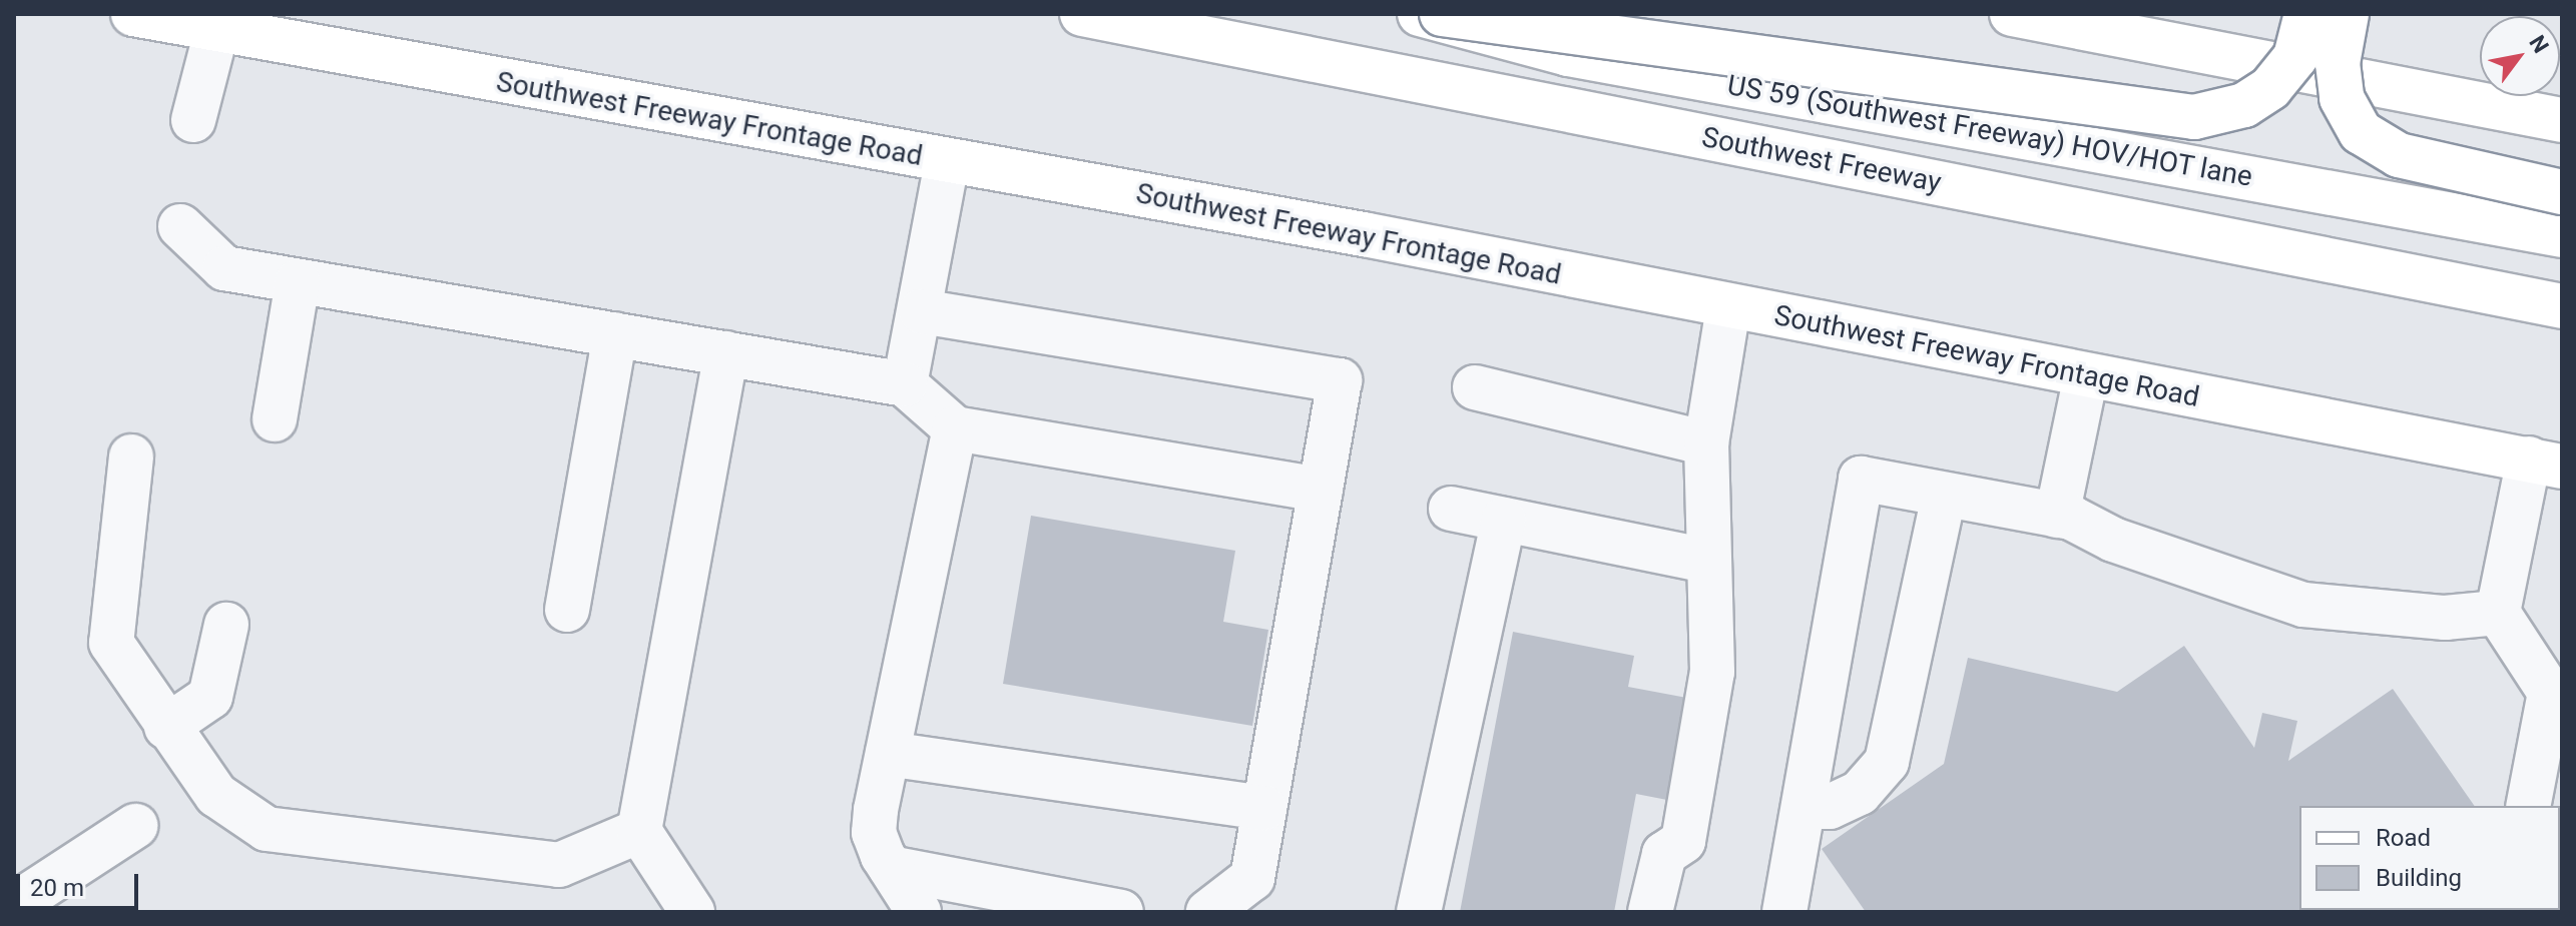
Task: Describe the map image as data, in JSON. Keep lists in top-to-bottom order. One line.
{"streets":{"main road":["Southwest Freeway Frontage Road","US 59 (Southwest Freeway) HOV/HOT lane","Southwest Freeway"]},"legend":["Road","Building"],"scale_bar":"20 m","north":"top right"}
